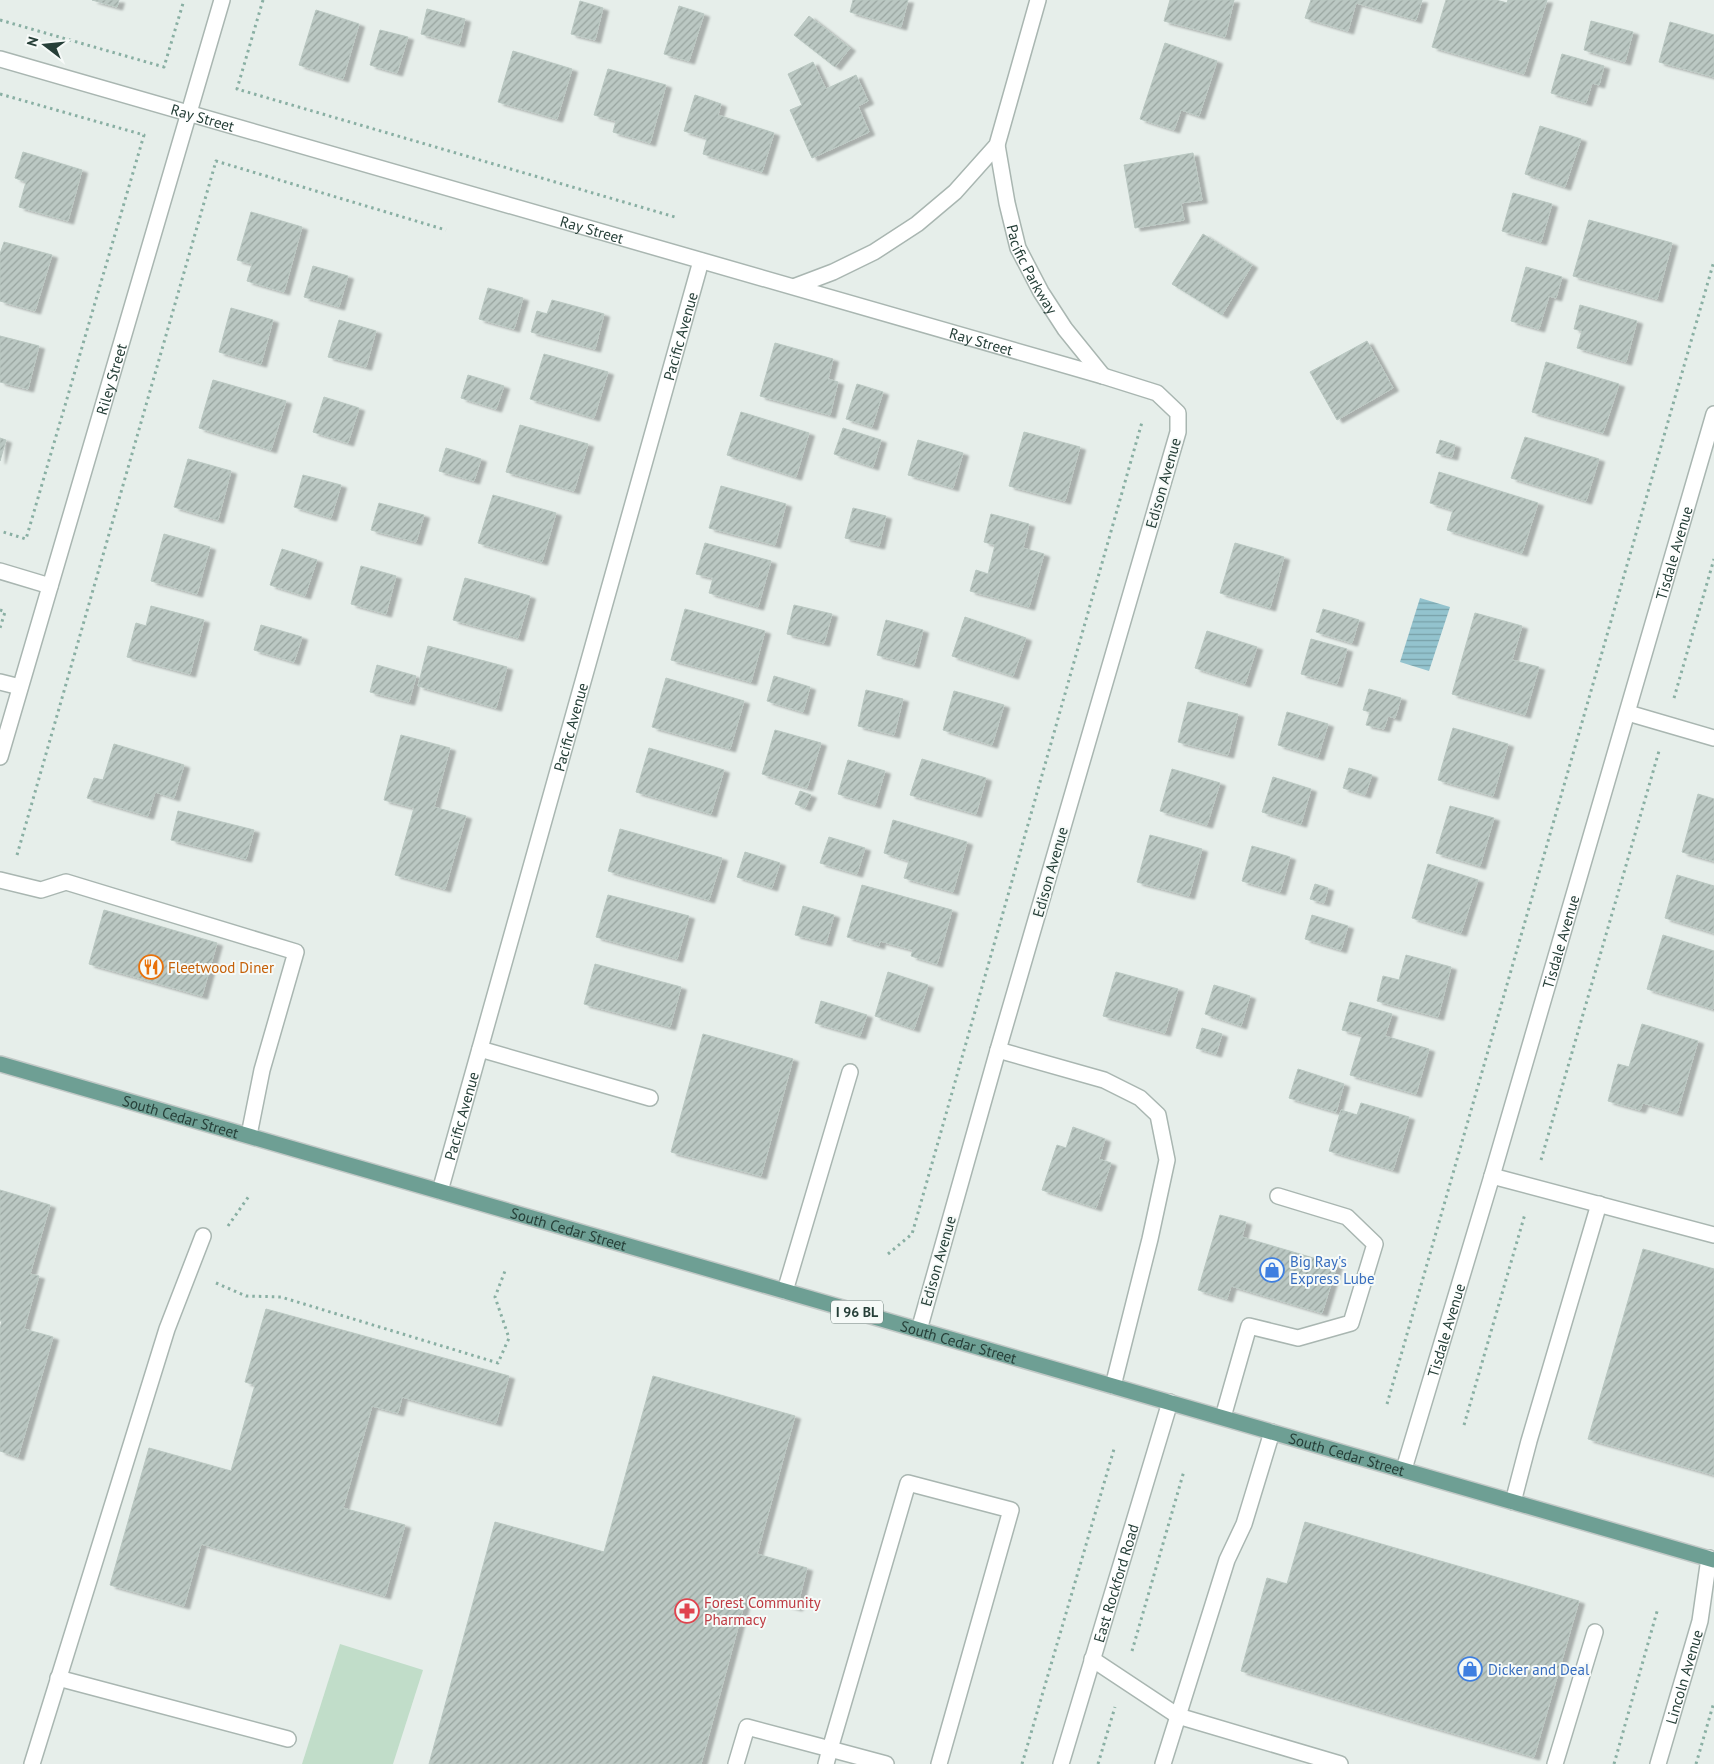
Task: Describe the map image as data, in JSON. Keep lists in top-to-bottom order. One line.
{"streets":{"main road":["South Cedar Street","I 96 BL"],"street":["Ray Street","Pacific Parkway","Pacific Avenue","Riley Street","Edison Avenue","Tisdale Avenue","East Rockford Road","Lincoln Avenue"]},"crossings":[["Ray Street","Pacific Parkway"],["Ray Street","Pacific Avenue"],["Ray Street","Riley Street"],["Ray Street","Edison Avenue"],["Pacific Avenue","South Cedar Street"],["Edison Avenue","South Cedar Street"],["Tisdale Avenue","South Cedar Street"],["South Cedar Street","East Rockford Road"],["South Cedar Street","Lincoln Avenue"]],"places":{"restaurant":["Fleetwood Diner"],"shop":["Big Ray's Express Lube","Dicker and Deal"],"pharmacy":["Forest Community Pharmacy"]},"north":"left"}
